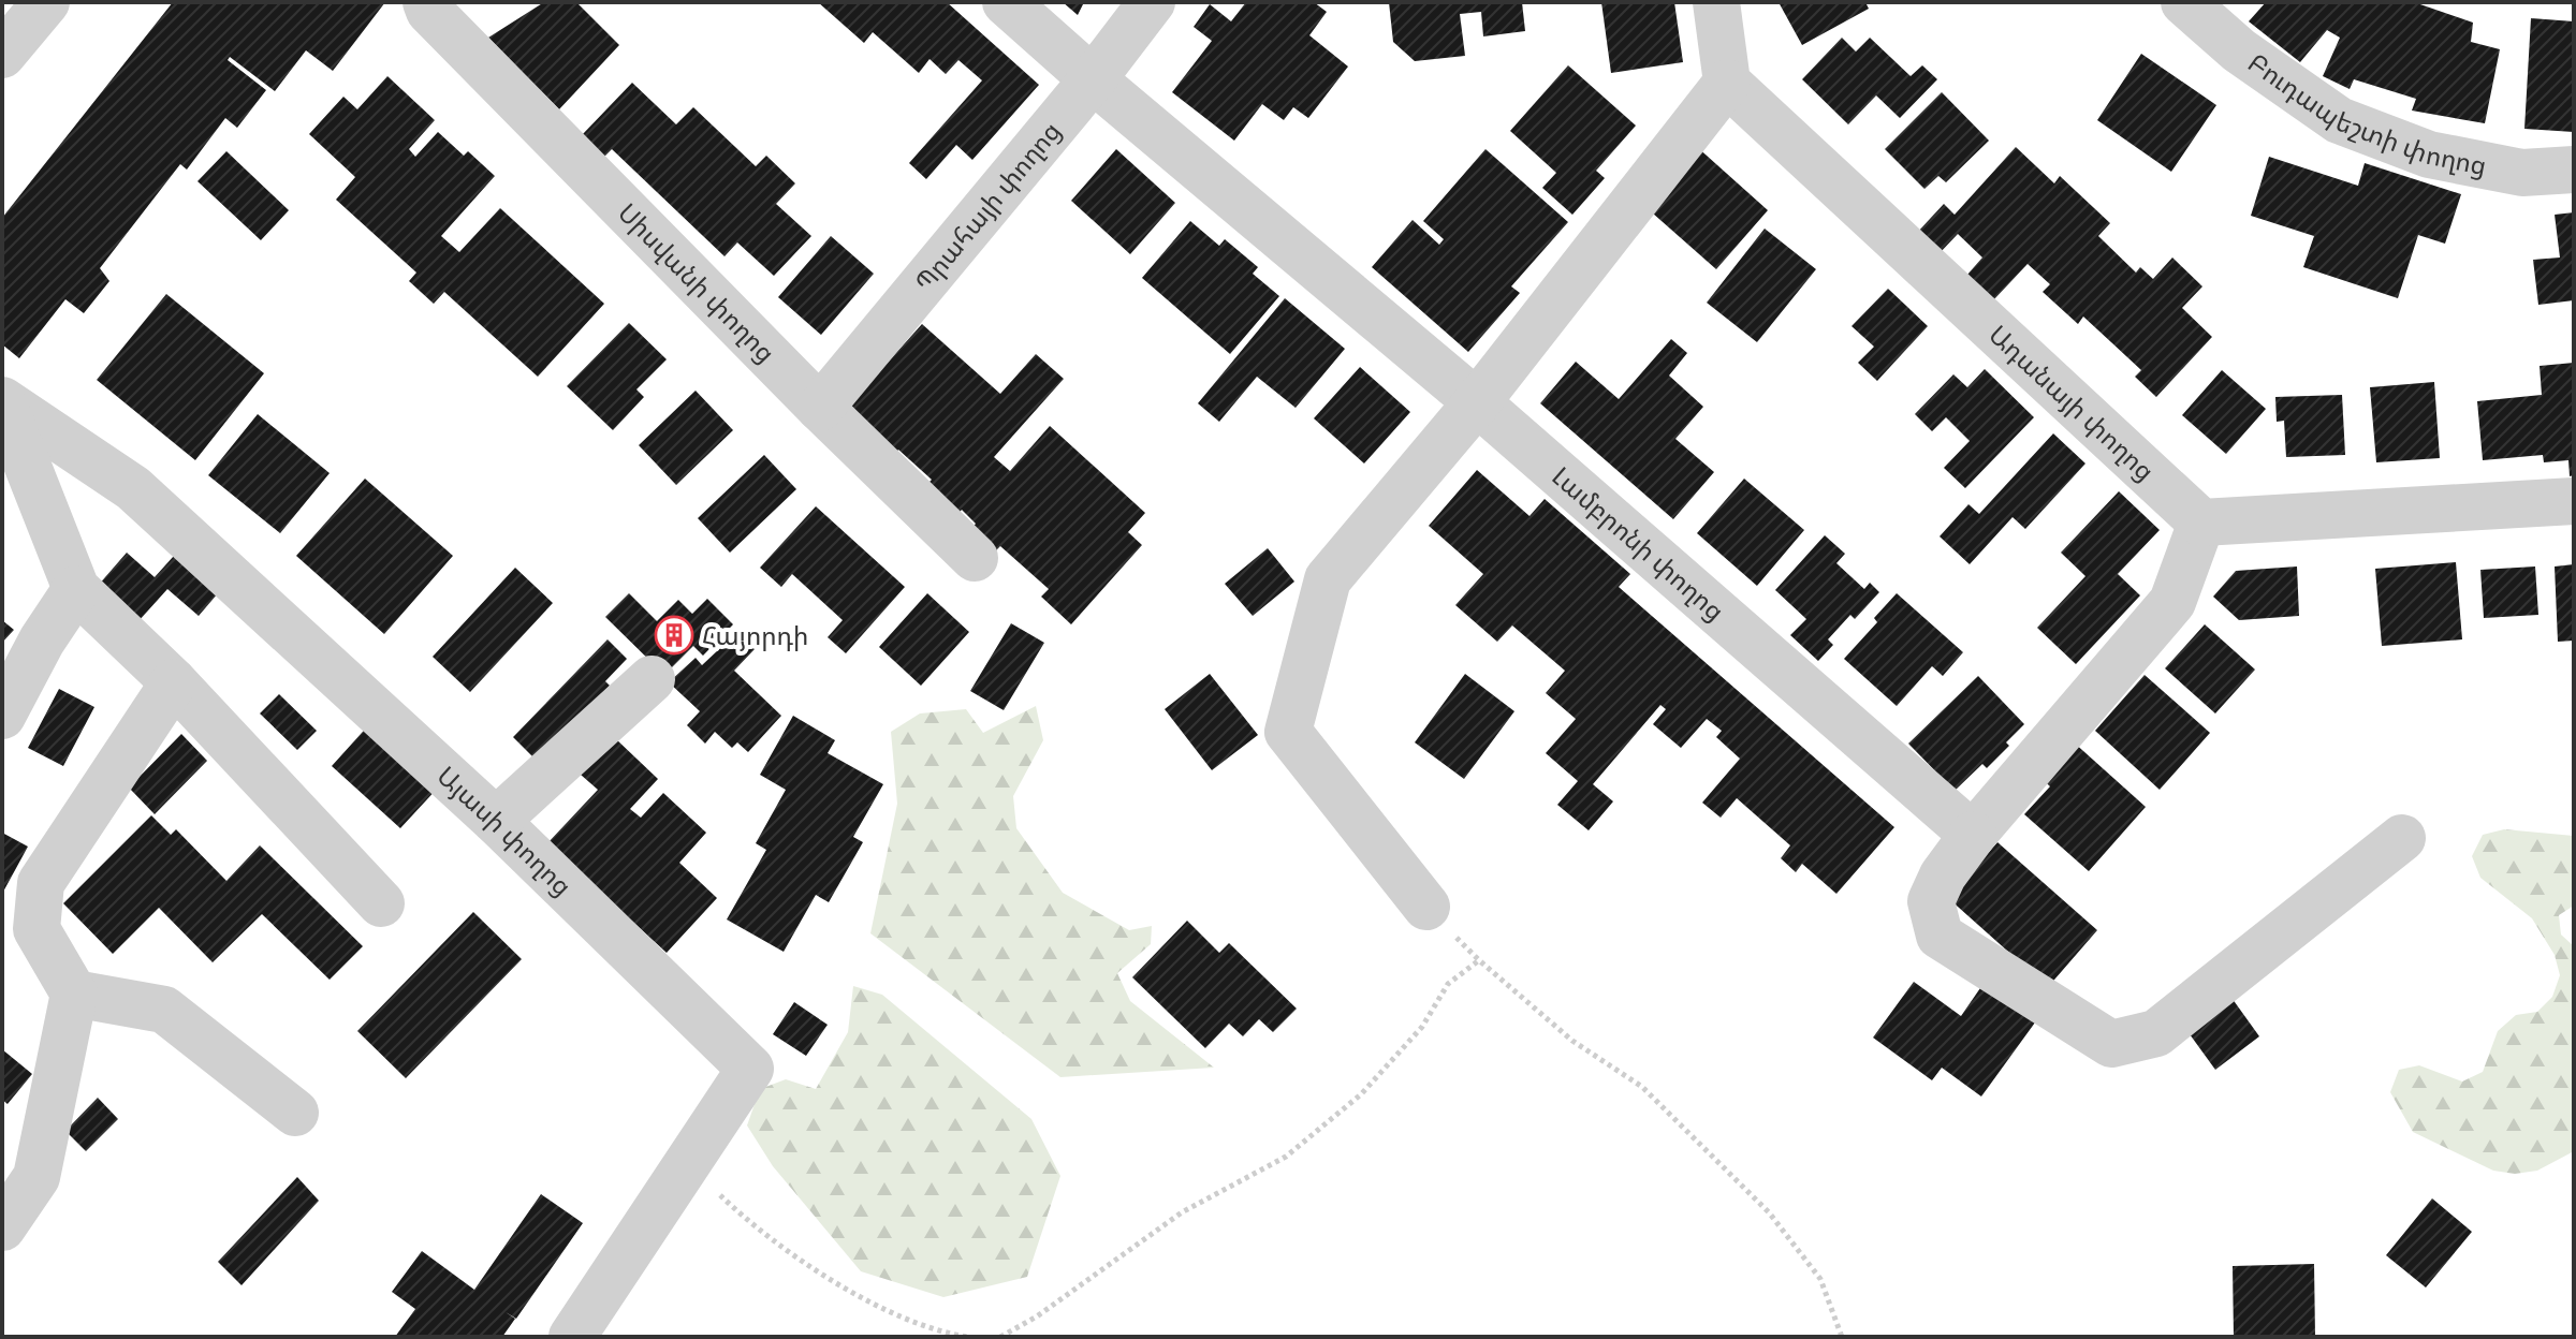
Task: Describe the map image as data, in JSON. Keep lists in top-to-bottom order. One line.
{"streets":{"street":["Բուդապեշտի փողոց","Պրահայի փողոց","Սիսվանի փողոց","Ադանայի փողոց","Լամբրոնի փողոց","Այասի փողոց"]},"crossings":[["Պրահայի փողոց","Սիսվանի փողոց"],["Պրահայի փողոց","Լամբրոնի փողոց"]],"places":{"building":["Հայորդի"]}}
